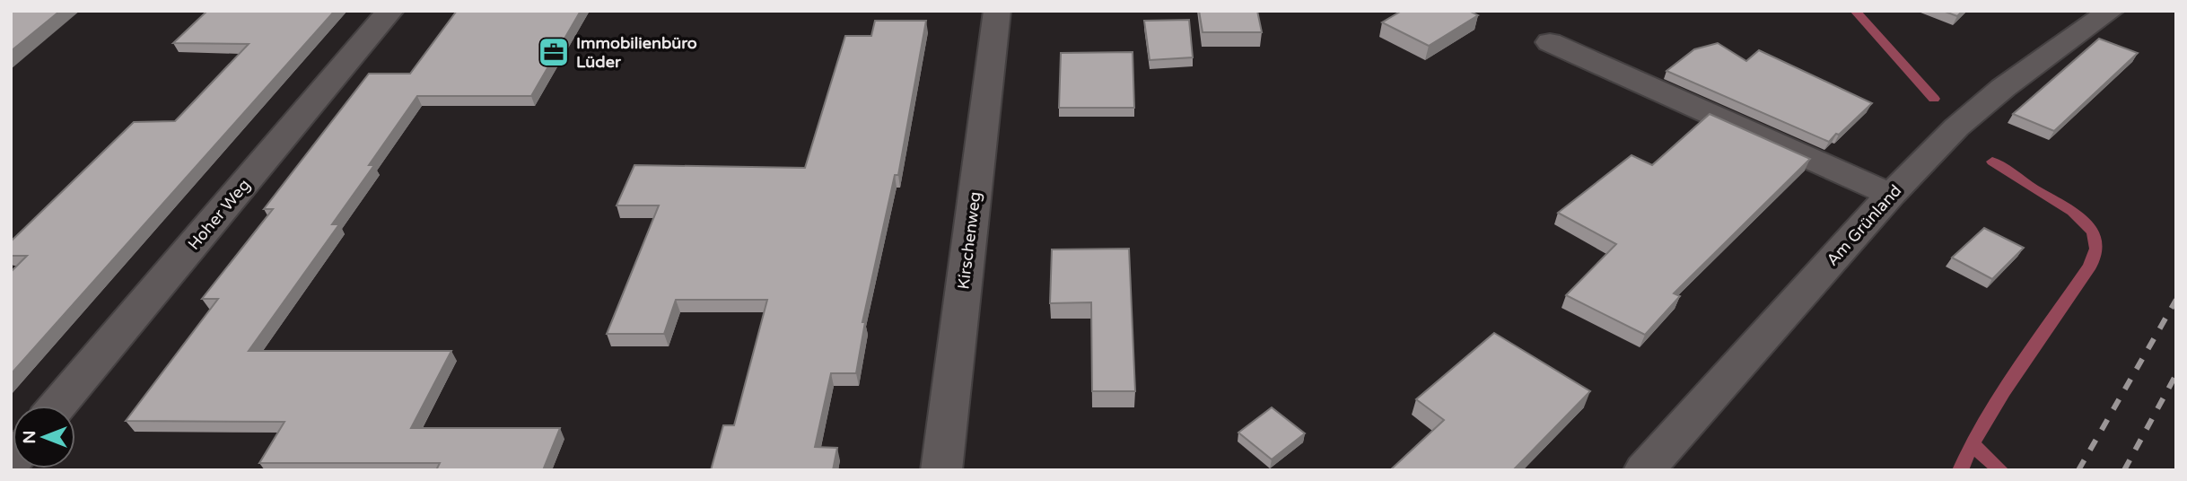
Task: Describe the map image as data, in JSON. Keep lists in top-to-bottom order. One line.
{"streets":{"street":["Hoher Weg","Am Grünland","Kirschenweg"]},"places":{"office":["Immobilienbüro Lüder"]},"north":"left"}
